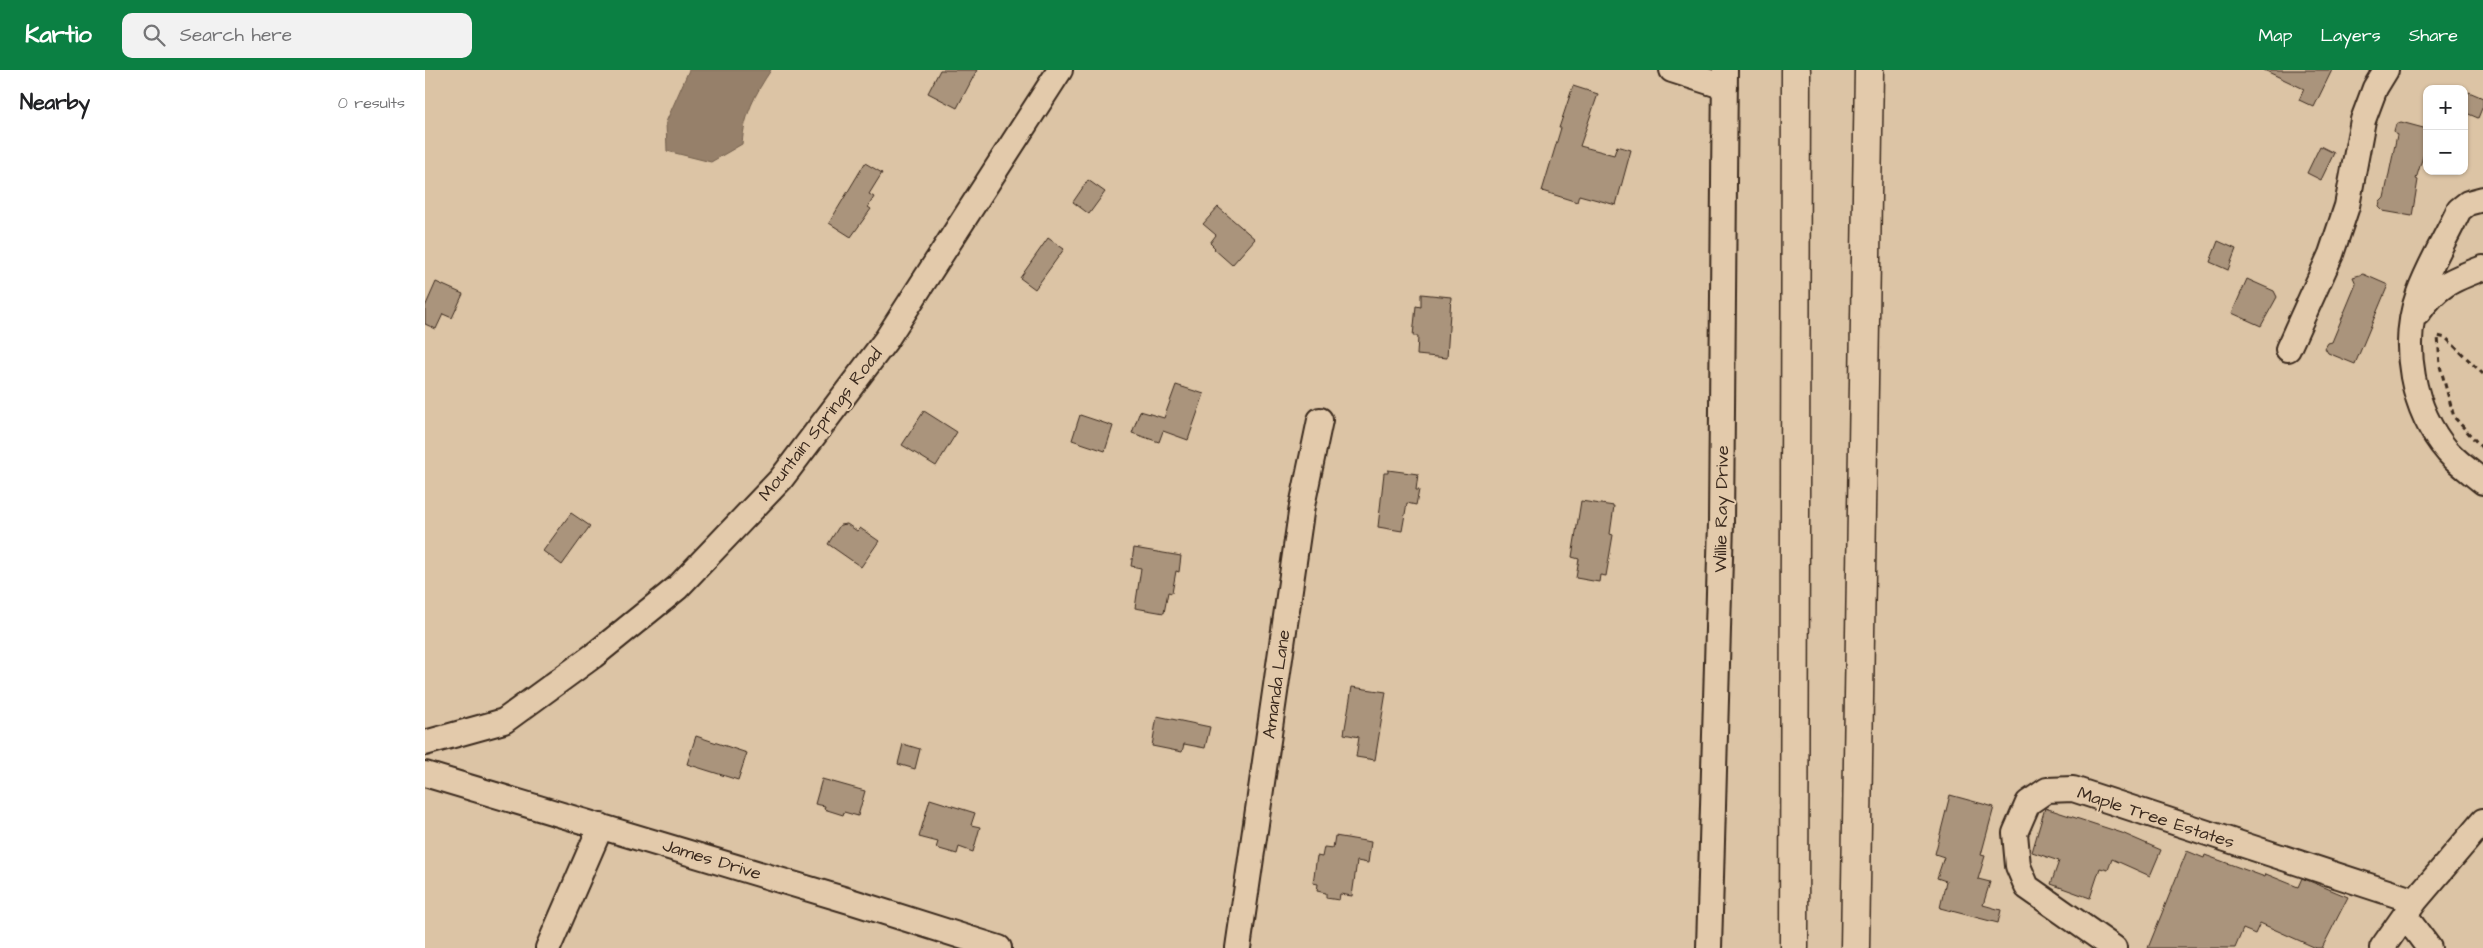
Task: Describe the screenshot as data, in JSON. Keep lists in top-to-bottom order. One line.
{"streets":{"street":["Mountain Springs Road","Willie Ray Drive","Amanda Lane","Maple Tree Estates","James Drive"]},"page":{"header":"Kartio","search":"Search here","nav":["Map","Layers","Share"],"heading":["Nearby","0 results"],"map_buttons":["+","−"]}}
